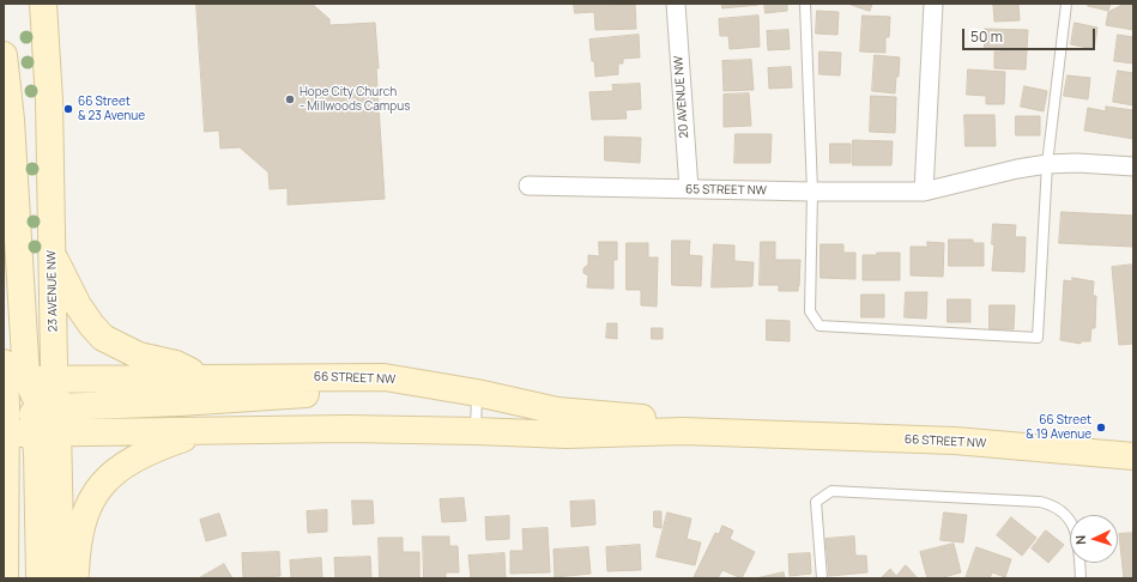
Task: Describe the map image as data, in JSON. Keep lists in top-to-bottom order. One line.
{"streets":{"main road":["23 AVENUE NW","66 STREET NW"],"street":["20 AVENUE NW","65 STREET NW"]},"crossings":[["20 AVENUE NW","65 STREET NW"],["23 AVENUE NW","66 STREET NW"]],"places":["Hope City Church - Millwoods Campus","66 Street & 23 Avenue","66 Street & 19 Avenue"],"scale_bar":"50 m","north":"left"}
